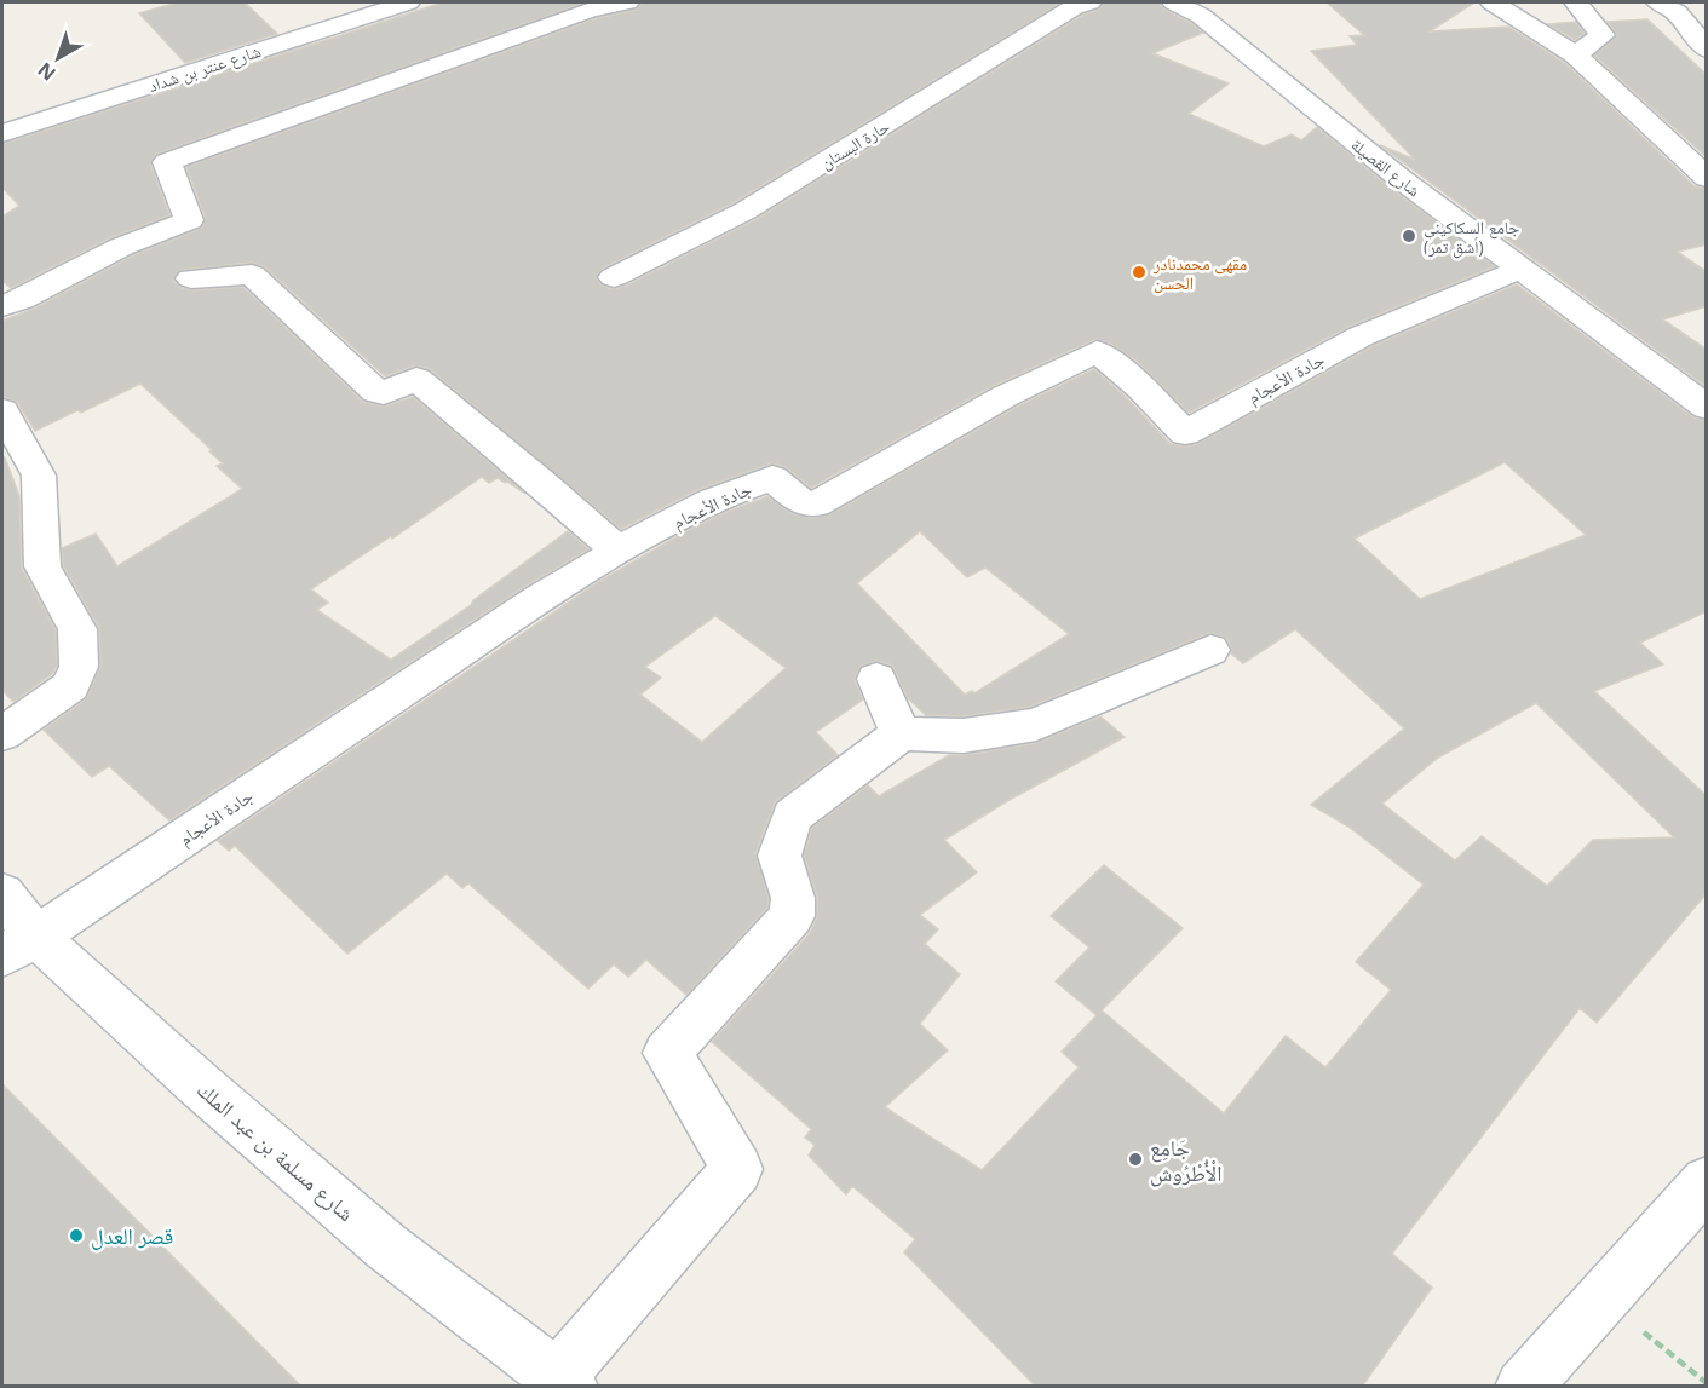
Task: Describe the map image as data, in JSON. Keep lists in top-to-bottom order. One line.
{"streets":{"street":["شارع عنتر بن شداد","حارة البستان","شارع القصيلة","جادة الأعجام","شارع مسلمة بن عبد الملك"]},"crossings":[["شارع القصيلة","جادة الأعجام"],["جادة الأعجام","شارع مسلمة بن عبد الملك"]],"places":["جامع السكاكيني (أشق تمر)","مقهى محمدنادر الحسن","جَامِع الْأُطْرُوش","قصر العدل"],"north":"bottom left"}
